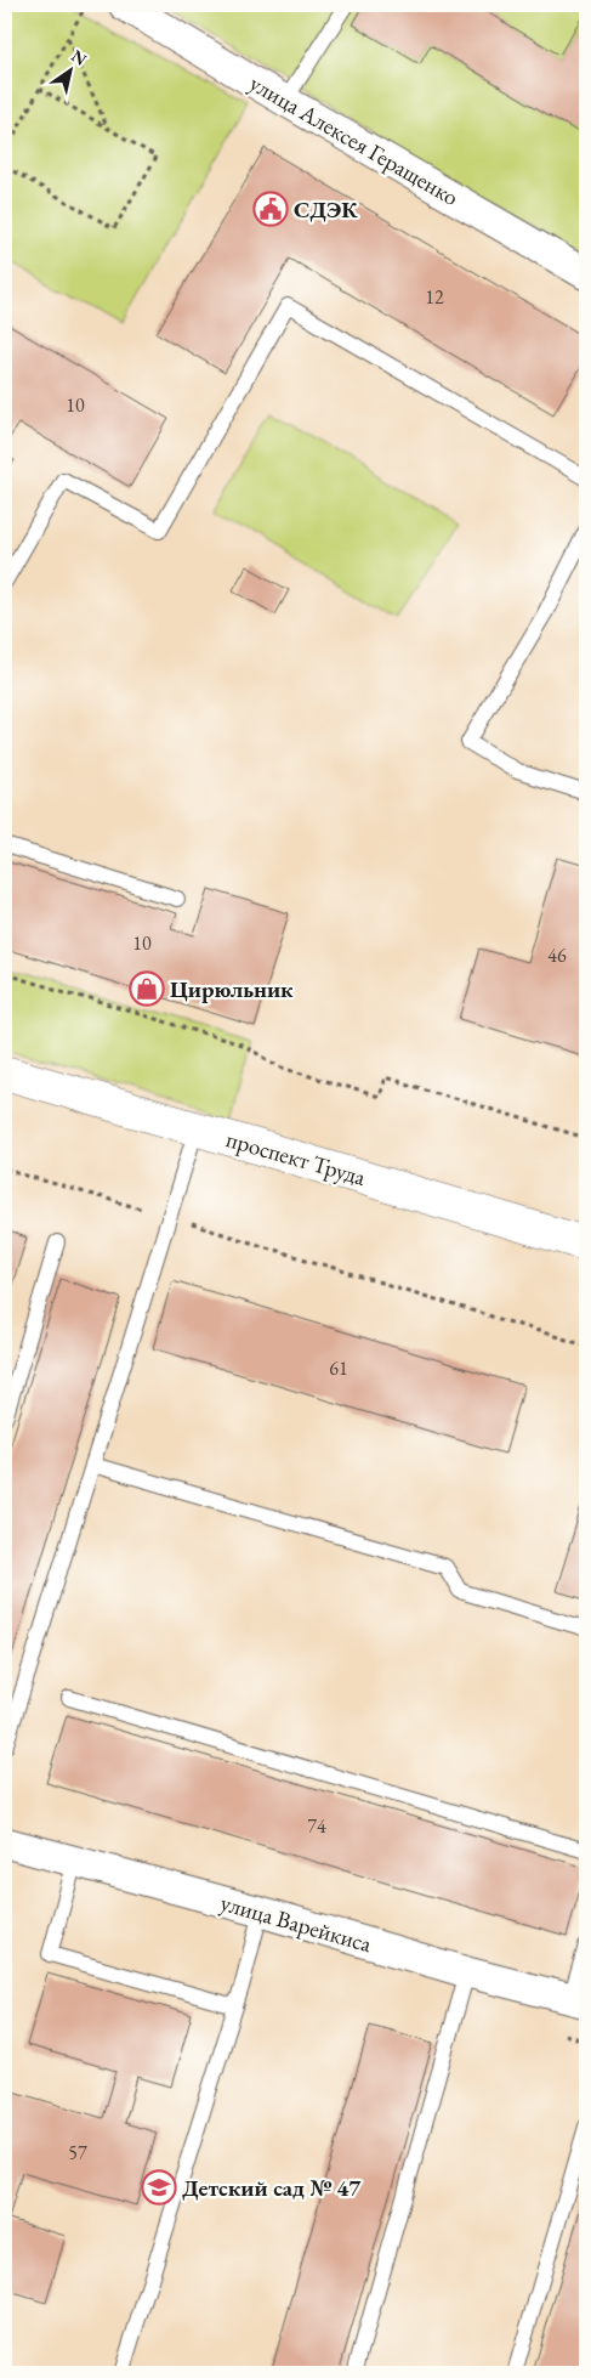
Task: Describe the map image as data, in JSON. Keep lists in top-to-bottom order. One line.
{"streets":{"main road":["проспект Труда"],"street":["улица Алексея Геращенко","улица Варейкиса"]},"places":{"public building":["СДЭК"],"shop":["Цирюльник"],"school or university":["Детский сад № 47"]},"house_numbers":["12","10","10","46","61","74","57"],"north":"top right"}
